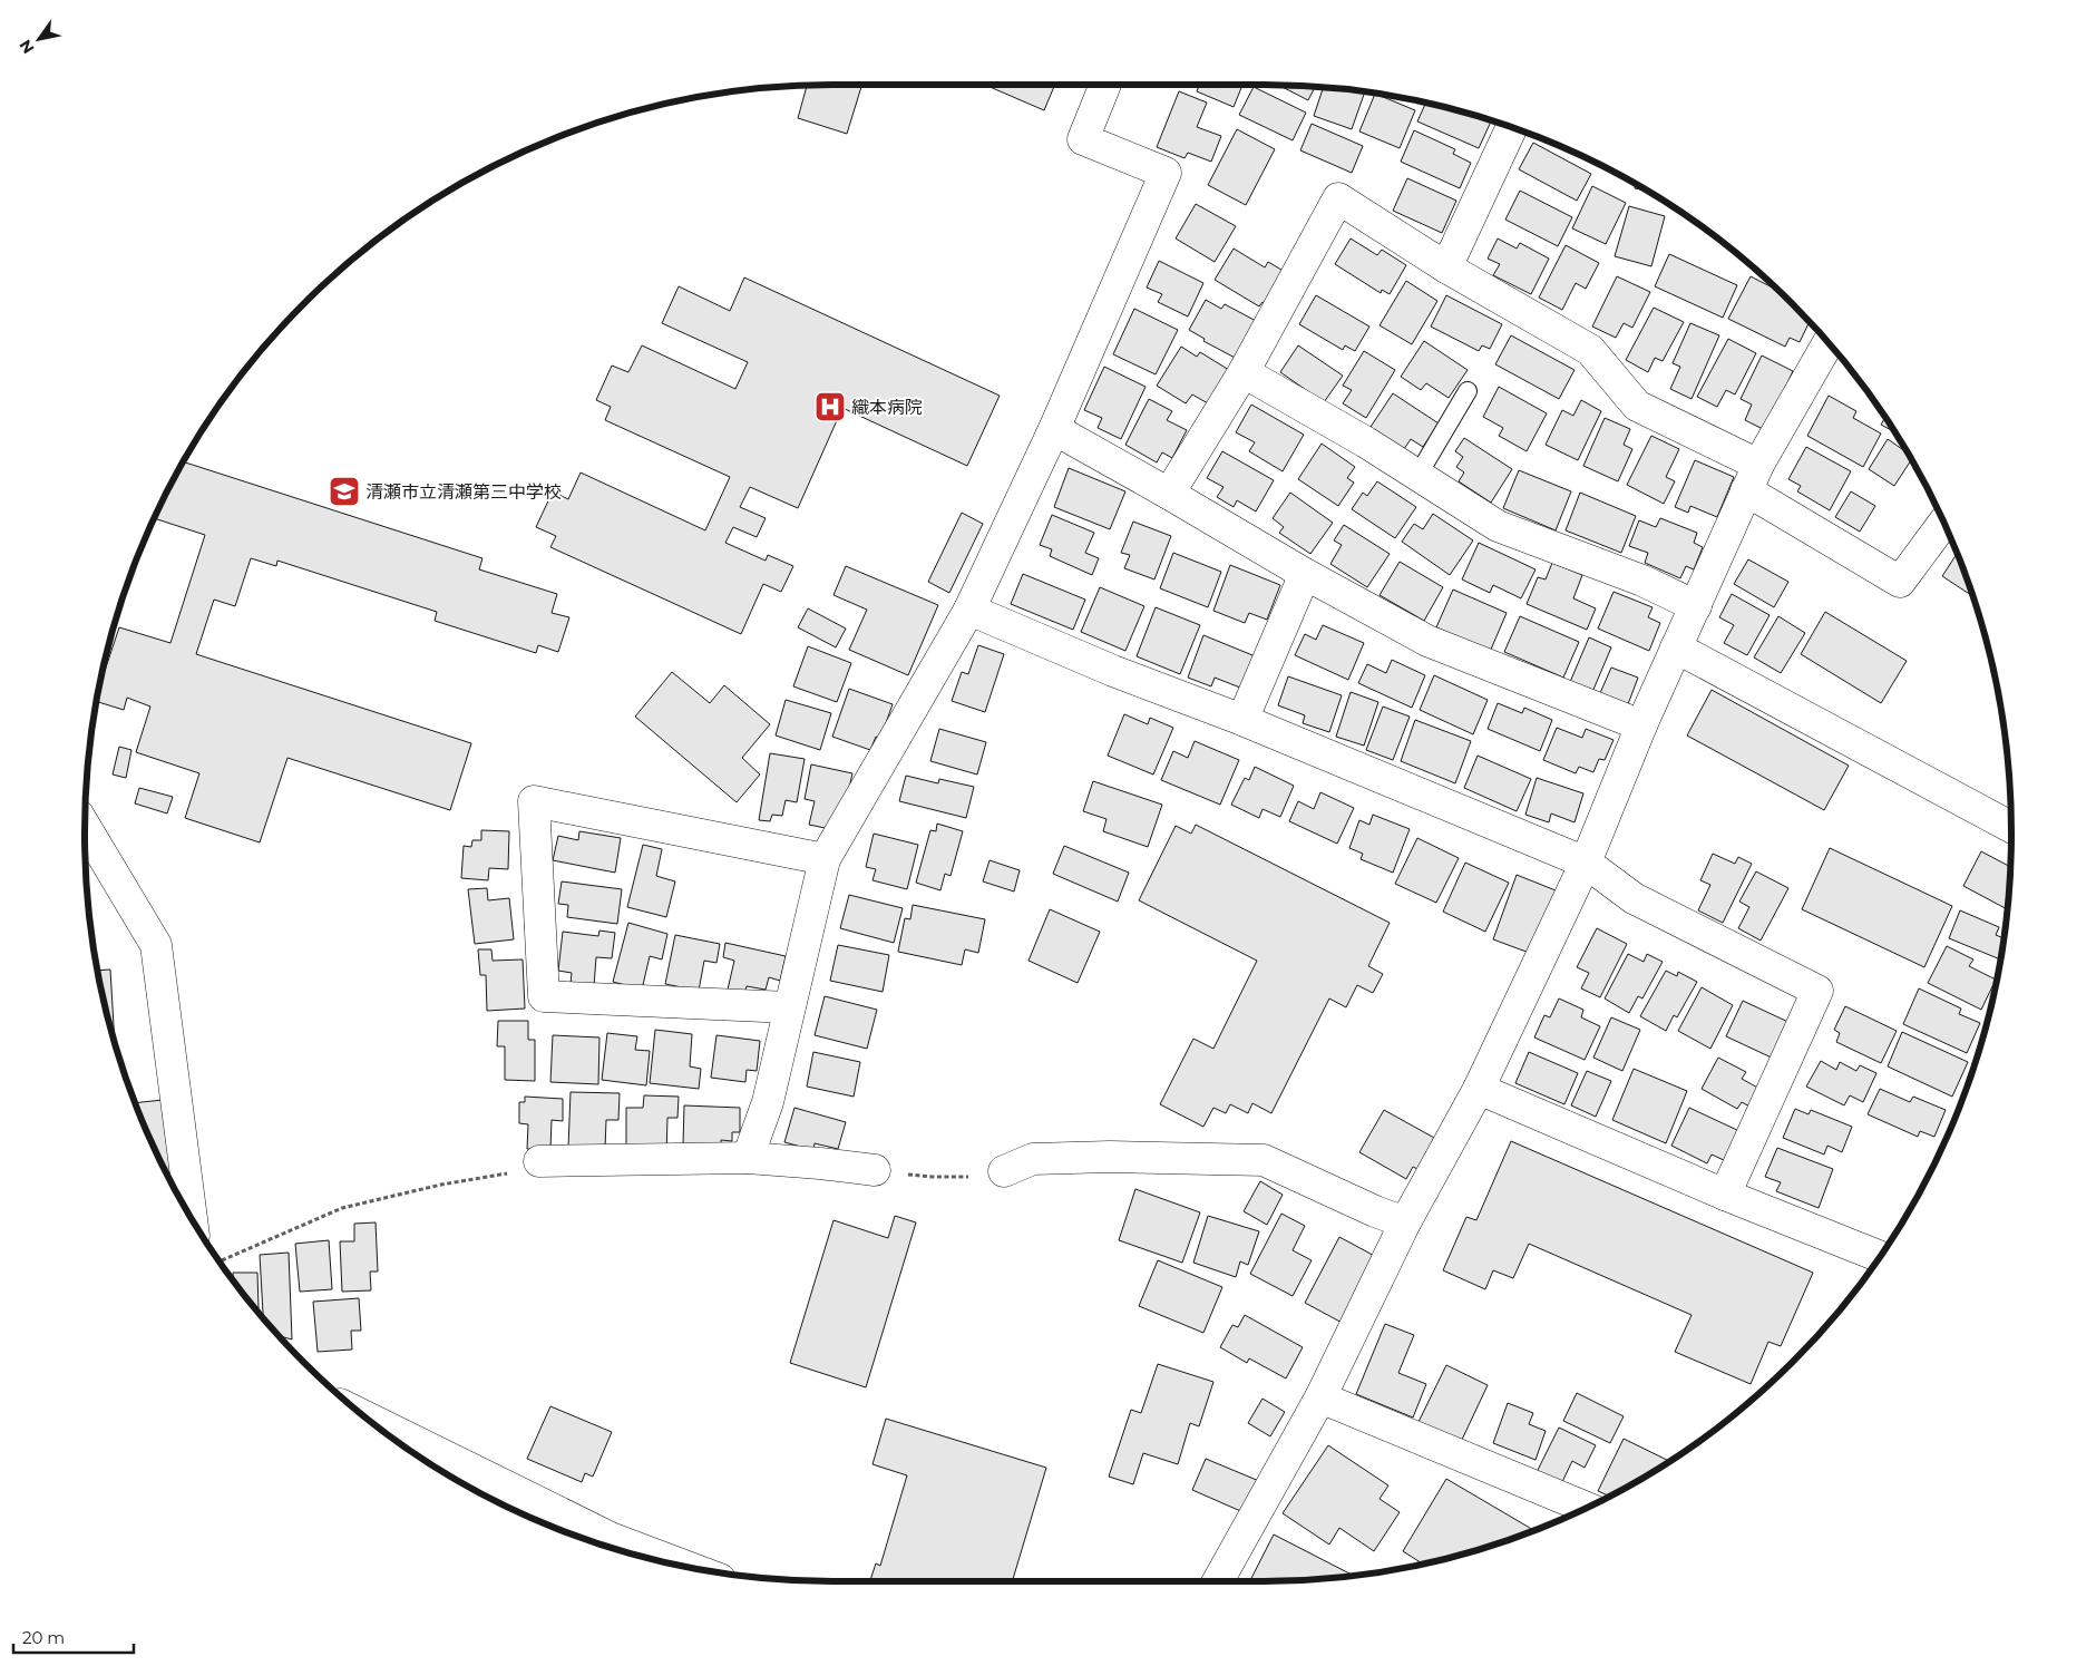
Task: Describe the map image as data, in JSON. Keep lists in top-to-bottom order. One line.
{"places":{"hospital":["織本病院"],"school or university":["清瀬市立清瀬第三中学校"]},"scale_bar":"20 m","north":"bottom left"}
